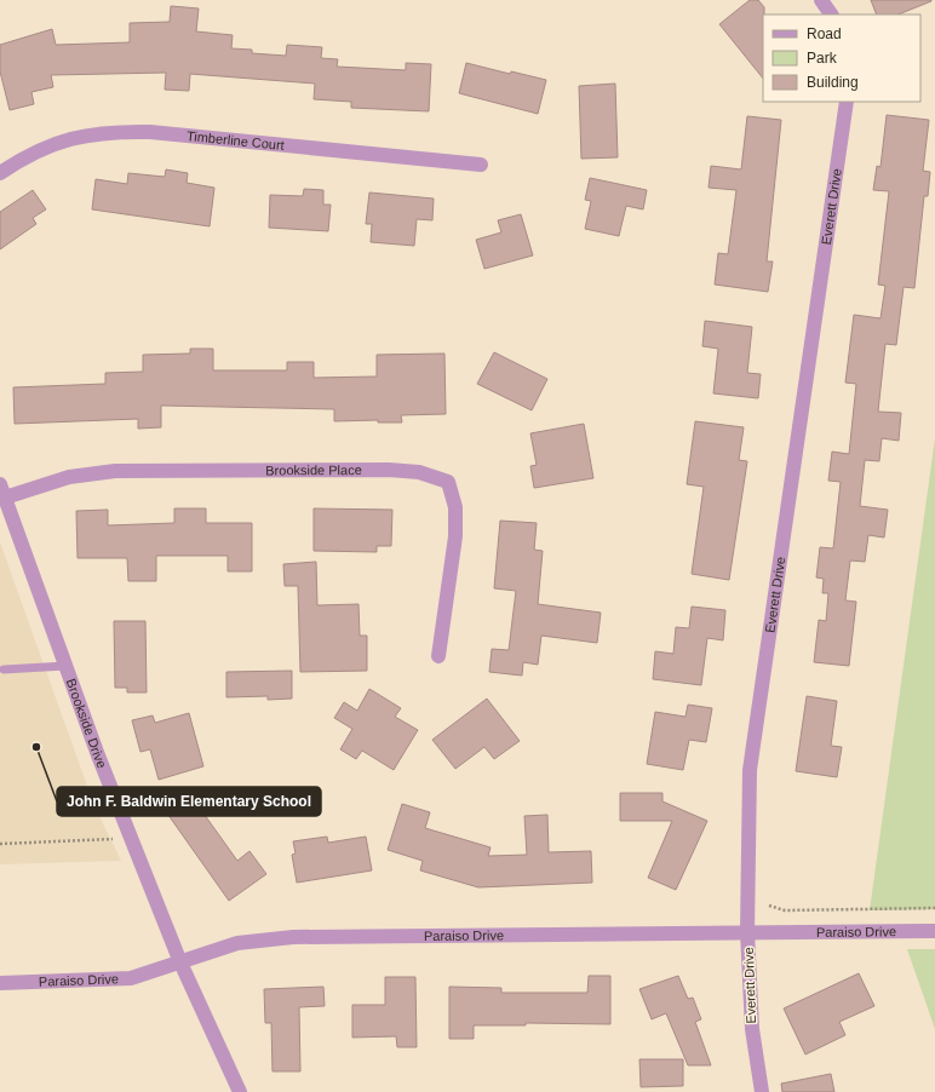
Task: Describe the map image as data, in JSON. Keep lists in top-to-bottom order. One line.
{"streets":{"street":["Timberline Court","Everett Drive","Brookside Place","Brookside Drive","Paraiso Drive"]},"crossings":[["Everett Drive","Paraiso Drive"],["Brookside Place","Brookside Drive"],["Brookside Drive","Paraiso Drive"]],"places":["John F. Baldwin Elementary School"],"legend":["Road","Park","Building"]}
